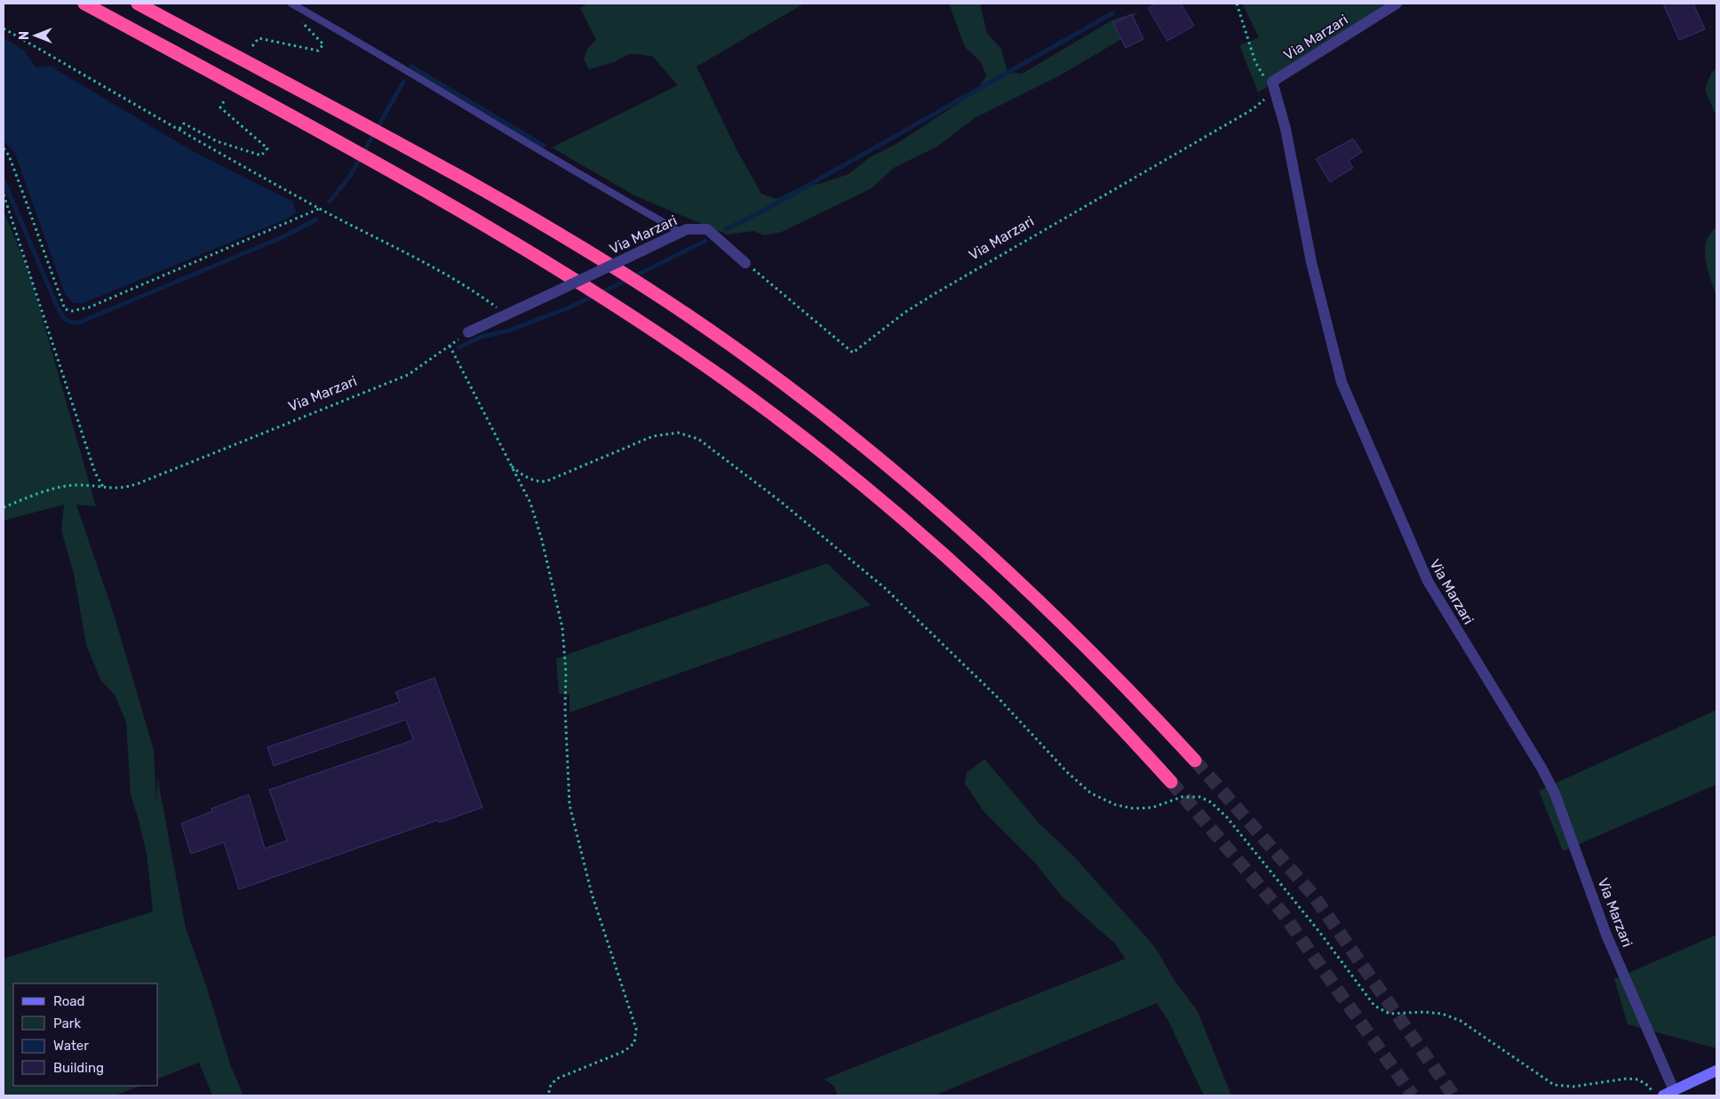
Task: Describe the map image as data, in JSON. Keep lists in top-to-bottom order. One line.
{"streets":{"street":["Via Marzari"]},"legend":["Road","Park","Water","Building"],"north":"left"}
